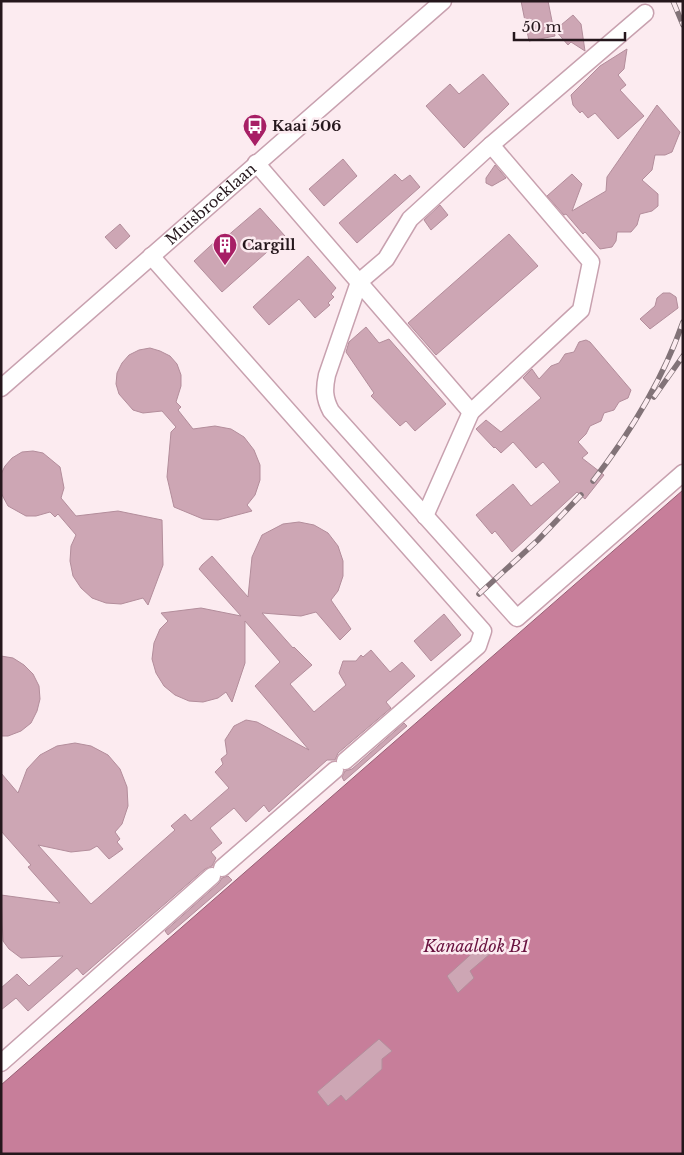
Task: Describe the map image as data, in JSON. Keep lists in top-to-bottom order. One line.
{"streets":{"lane":["Muisbroeklaan"]},"water":["Kanaaldok B1"],"places":{"bus stop":["Kaai 506"],"building":["Cargill"]},"scale_bar":"50 m"}
